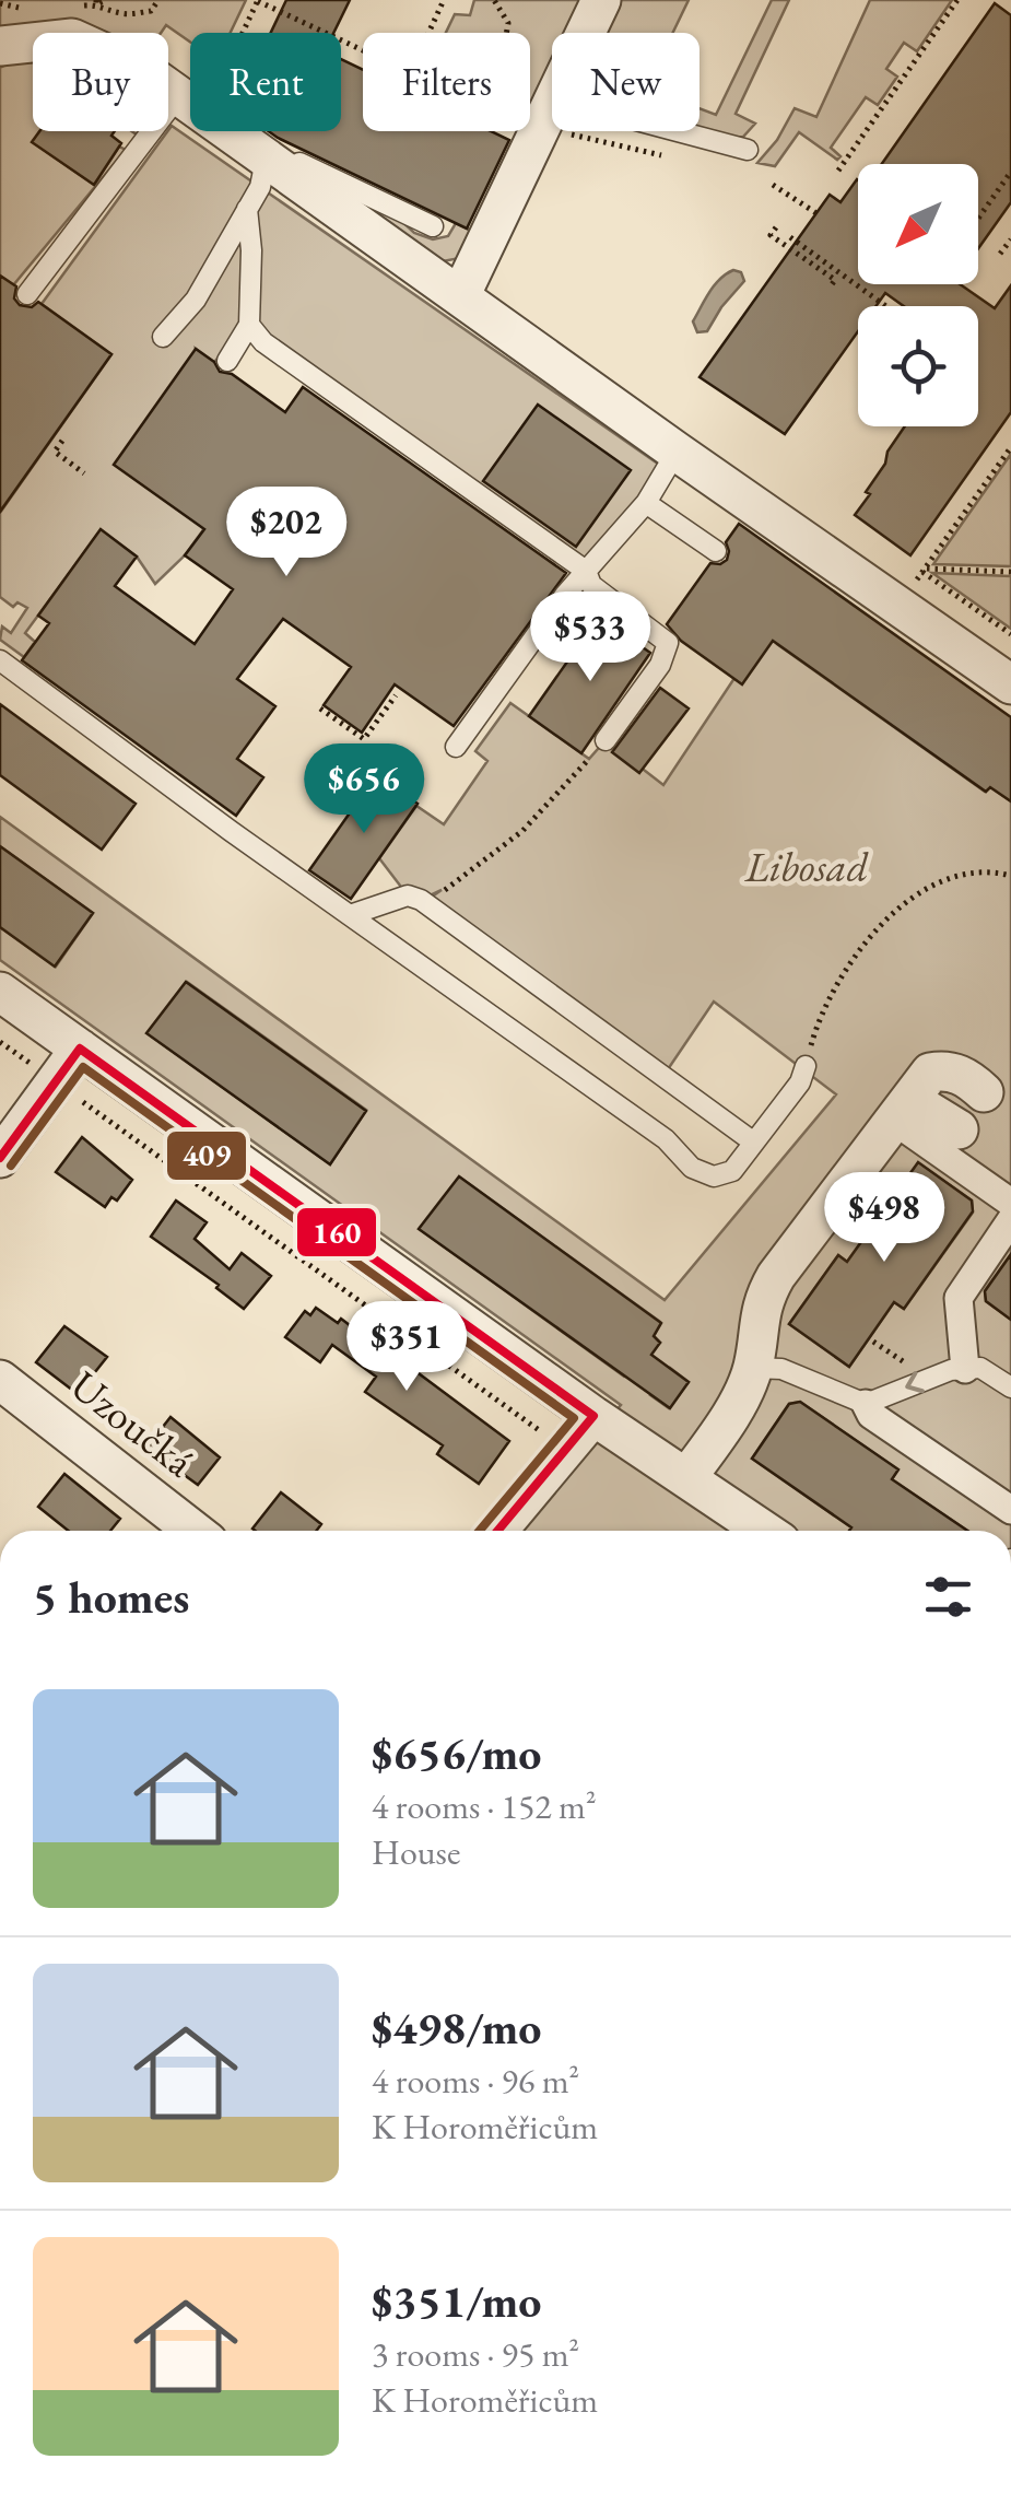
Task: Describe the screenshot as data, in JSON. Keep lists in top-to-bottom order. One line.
{"streets":{"street":["Uzoučká"]},"parks":["Libosad"],"lines":["transit line 160","transit line 409"],"north":"bottom left","page":{"chip":["Buy","Rent","Filters","New"],"price":["$202","$533","$656","$498","$351"],"heading":"5 homes","list":[{"name":"$656/mo","note":"4 rooms · 152 m² · House"},{"name":"$498/mo","note":"4 rooms · 96 m² · K Horoměřicům"},{"name":"$351/mo","note":"3 rooms · 95 m² · K Horoměřicům"}]}}
